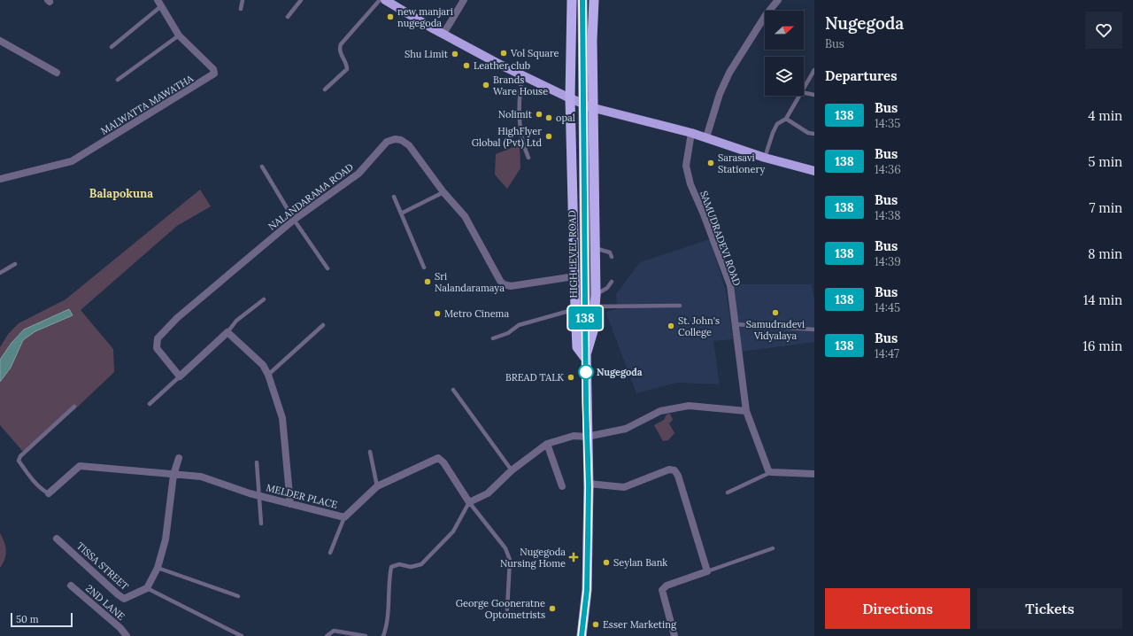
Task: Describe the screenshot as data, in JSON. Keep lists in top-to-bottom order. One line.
{"streets":{"highway":["HIGH LEVEL ROAD"],"street":["MALWATTA MAWATHA","NALANDARAMA ROAD","SAMUDRADEVI ROAD","MELDER PLACE","TISSA STREET","2ND LANE"]},"districts":["Balapokuna"],"places":{"other":["new manjari nugegoda","Vol Square","Shu Limit","Leather club","Brands Ware House","Nolimit","opal","HighFlyer Global (Pvt) Ltd","Sarasavi Stationery","Sri Nalandaramaya","Samudradevi Vidyalaya","Metro Cinema","St. John's College","Nugegoda","BREAD TALK","Seylan Bank","George Gooneratne Optometrists","Esser Marketing"],"health":["Nugegoda Nursing Home"]},"lines":["bus line 138"],"scale_bar":"50 m","north":"right","page":{"on_map":"138","heading":[["Nugegoda","Bus"],"Departures"],"list":[{"mark":"138","name":"Bus","note":"14:35","value":"4 min"},{"mark":"138","name":"Bus","note":"14:36","value":"5 min"},{"mark":"138","name":"Bus","note":"14:38","value":"7 min"},{"mark":"138","name":"Bus","note":"14:39","value":"8 min"},{"mark":"138","name":"Bus","note":"14:45","value":"14 min"},{"mark":"138","name":"Bus","note":"14:47","value":"16 min"}],"buttons":["Directions","Tickets"],"scale":"50 m"}}
